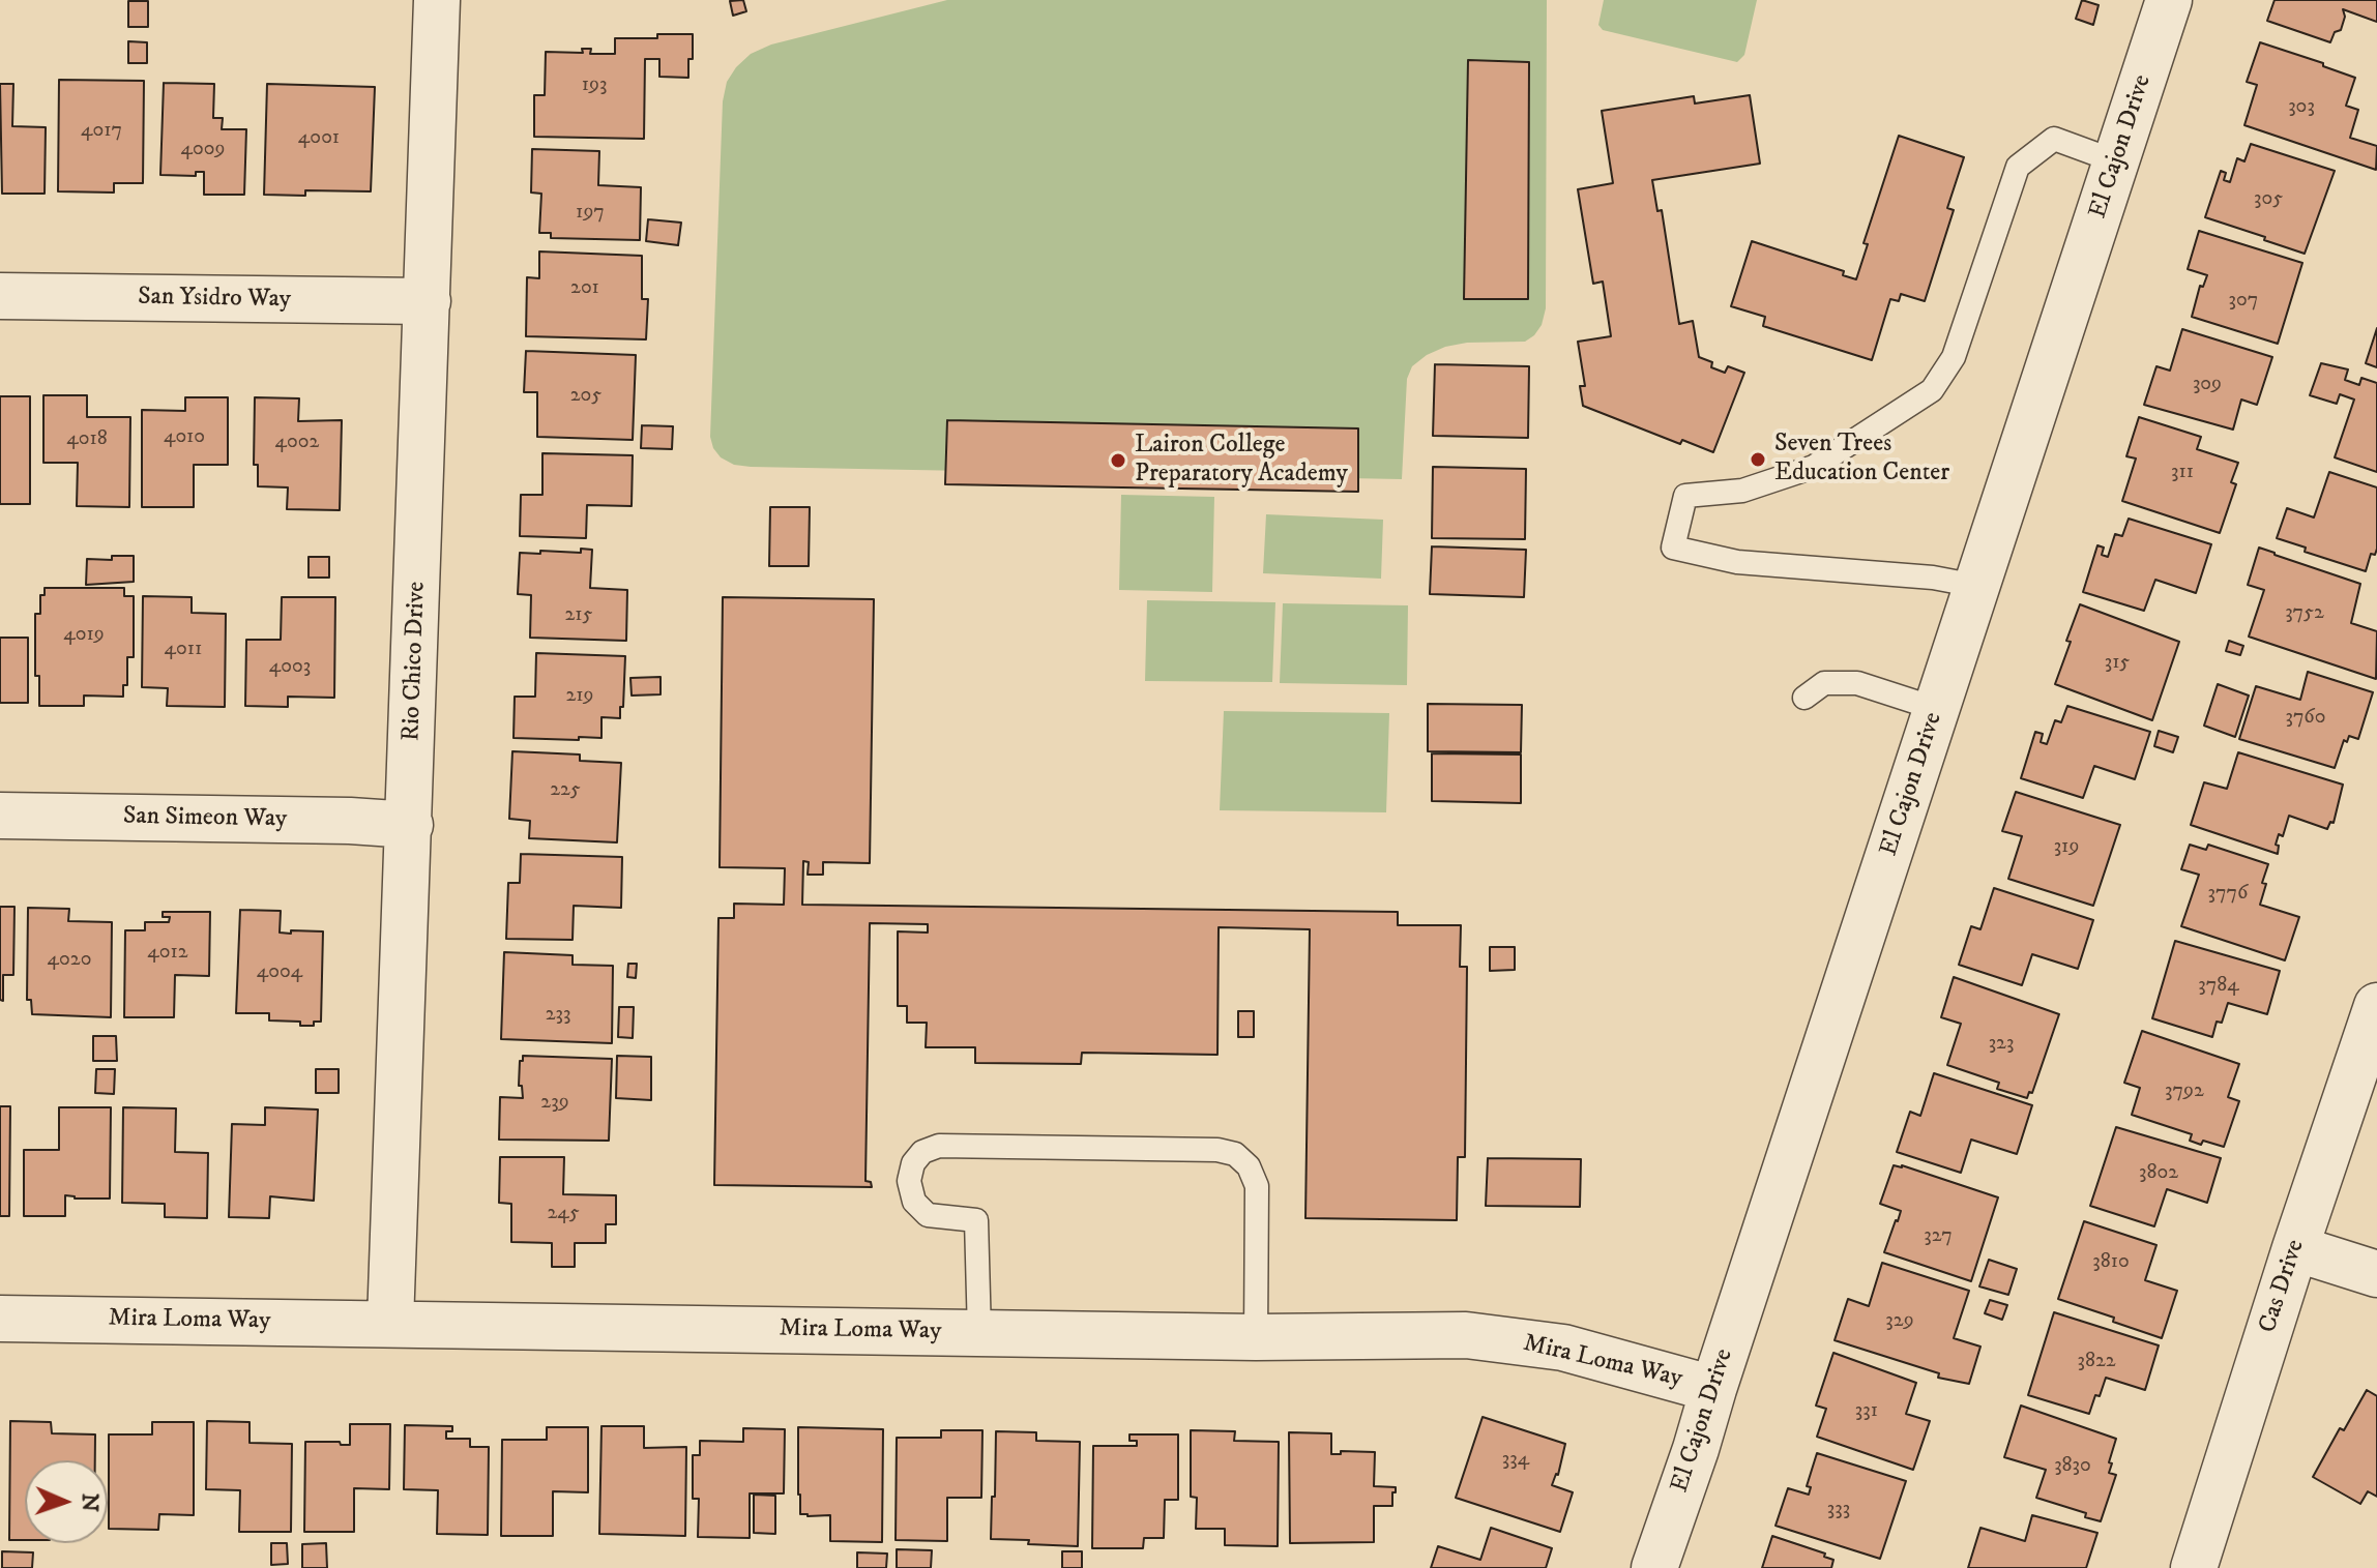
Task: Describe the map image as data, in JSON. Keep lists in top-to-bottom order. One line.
{"streets":{"street":["El Cajon Drive","San Ysidro Way","Rio Chico Drive","San Simeon Way","Cas Drive","Mira Loma Way"]},"crossings":[["El Cajon Drive","Mira Loma Way"],["San Ysidro Way","Rio Chico Drive"],["Rio Chico Drive","San Simeon Way"],["Rio Chico Drive","Mira Loma Way"]],"places":["Seven Trees Education Center","Lairon College Preparatory Academy"],"house_numbers":["193","303","4017","4001","4009","305","197","201","307","309","205","4010","4018","4002","311","3752","215","4019","4011","315","4003","219","3760","225","319","3776","4012","4020","4004","3784","233","323","3792","239","3802","245","327","3810","329","3822","331","334","3830","333"],"north":"right"}
